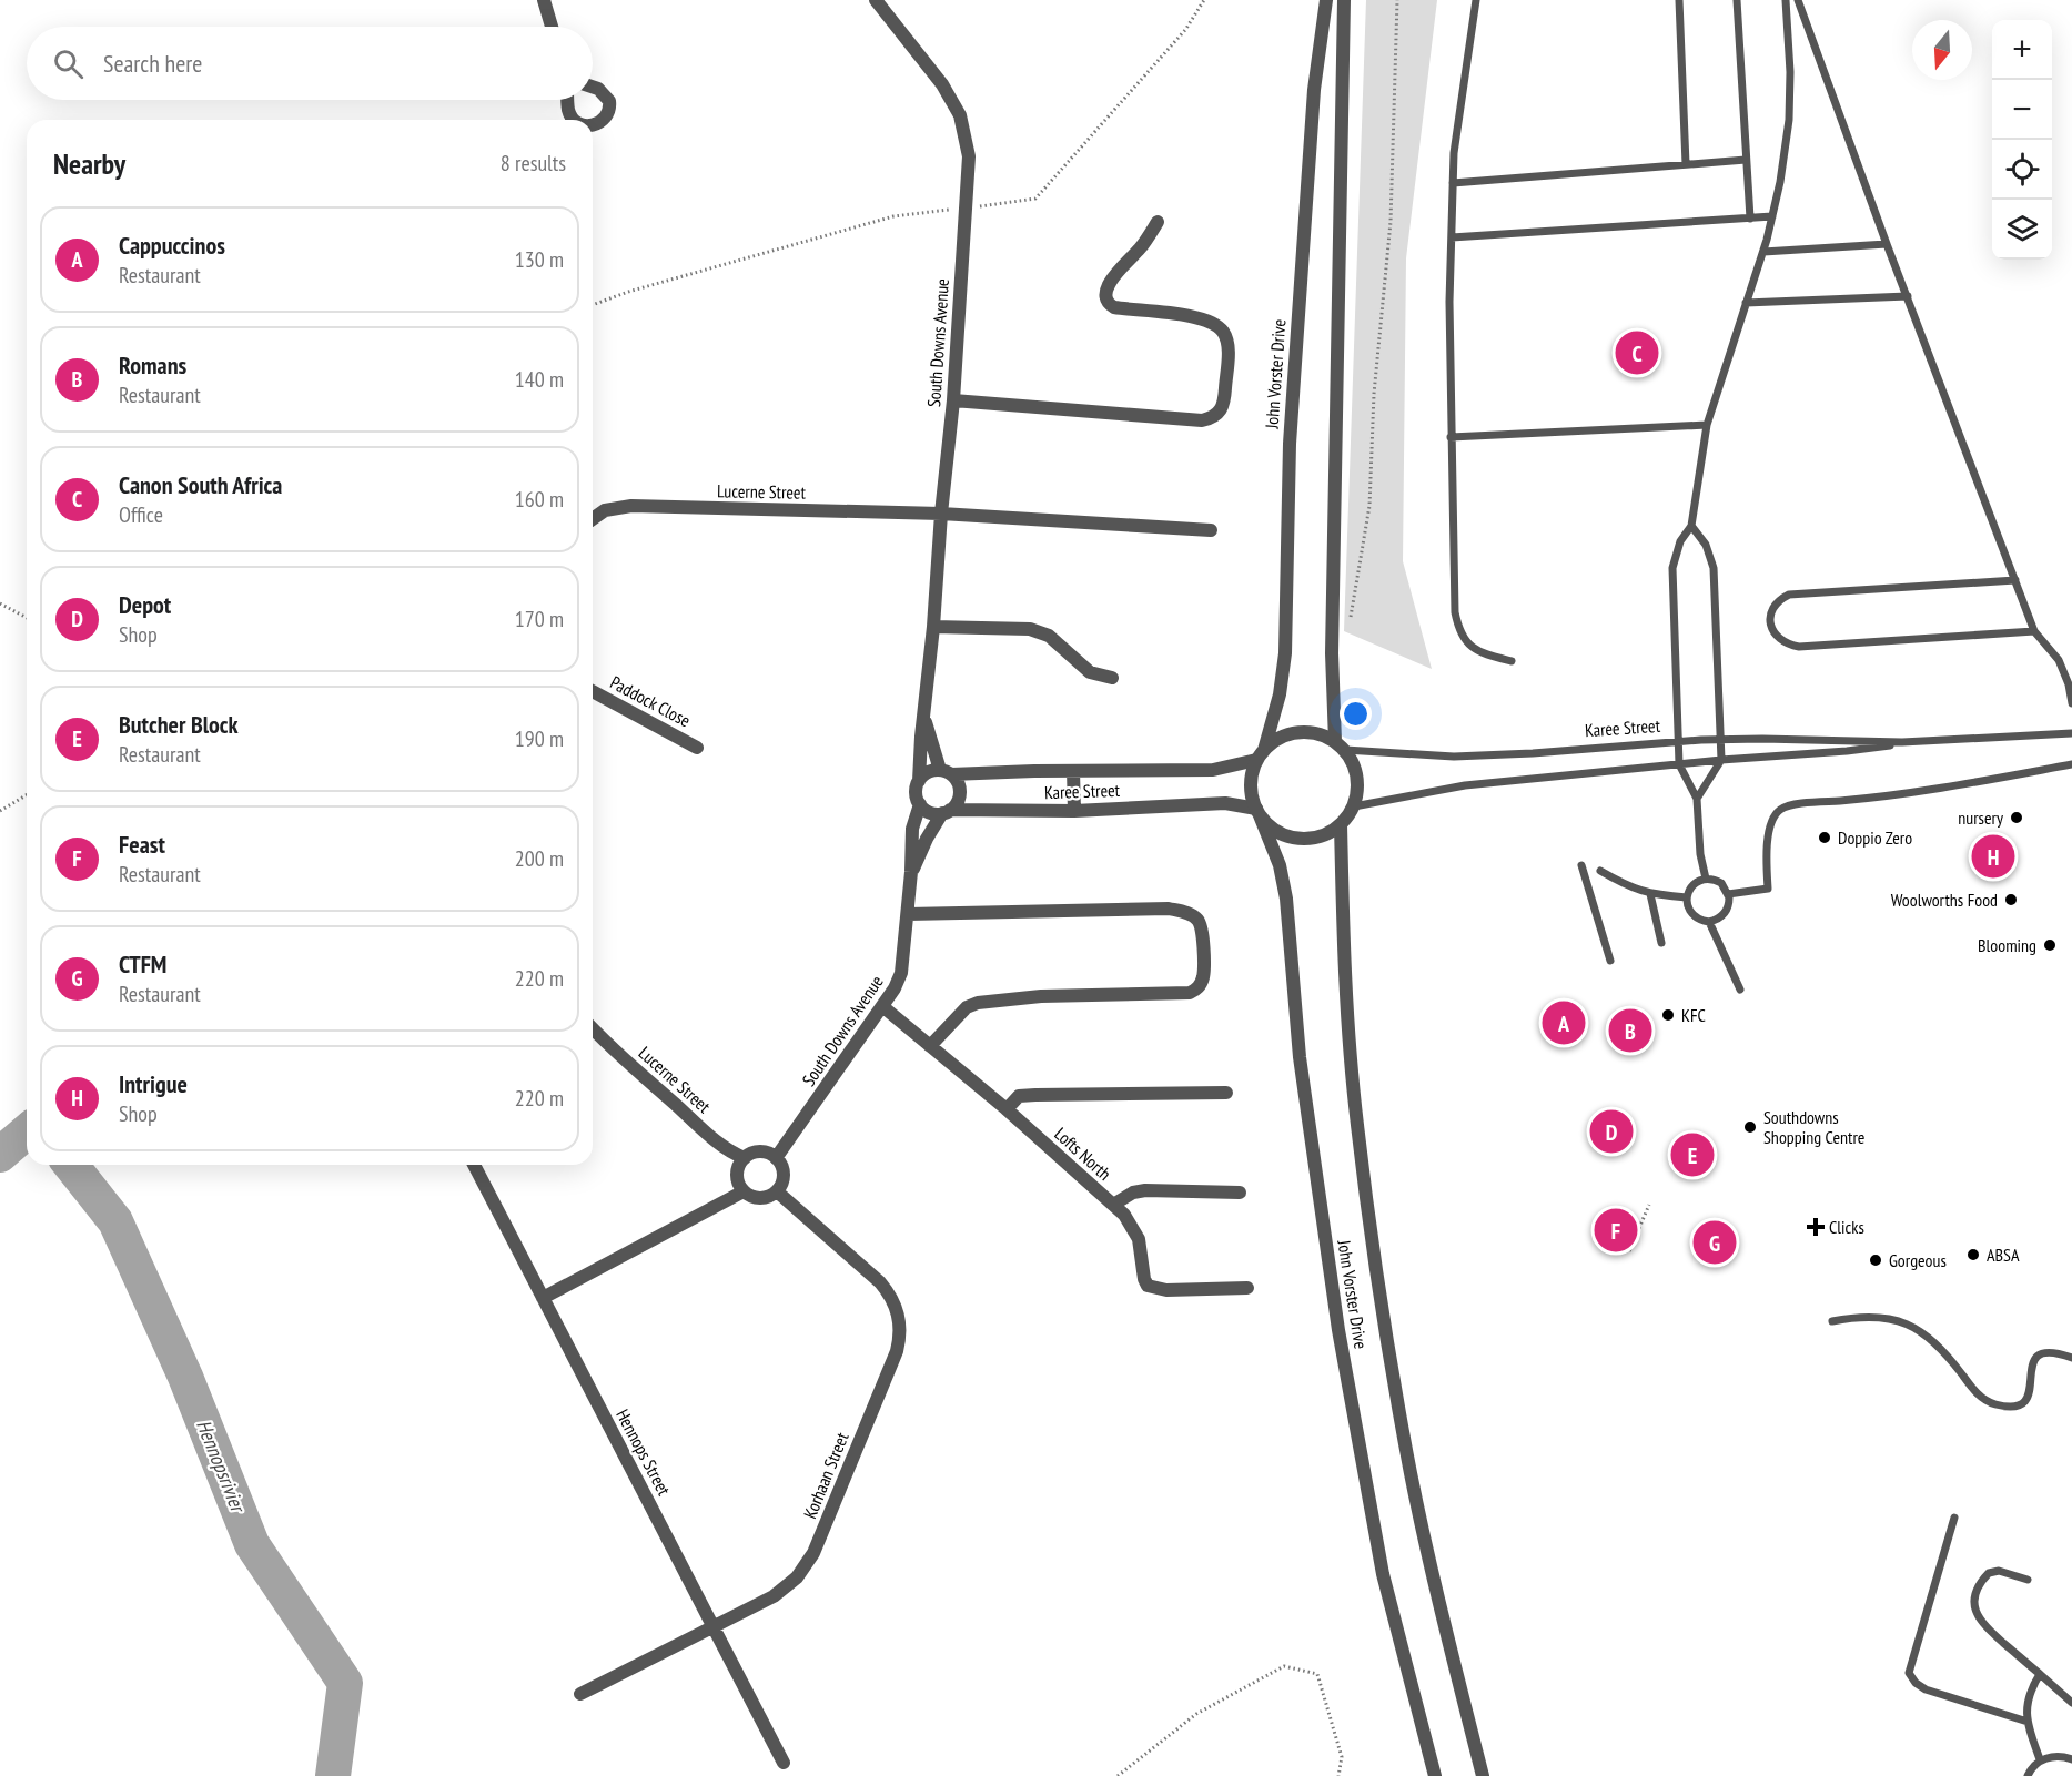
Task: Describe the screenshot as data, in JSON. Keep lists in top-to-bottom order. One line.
{"streets":{"street":["South Downs Avenue","John Vorster Drive","Lucerne Street","Paddock Close","Karee Street","Lofts North","Hennops Street","Korhaan Street"]},"crossings":[["South Downs Avenue","Lucerne Street"],["South Downs Avenue","Karee Street"],["South Downs Avenue","Lofts North"],["South Downs Avenue","Korhaan Street"],["John Vorster Drive","Karee Street"],["Lucerne Street","Korhaan Street"],["Hennops Street","Korhaan Street"]],"water":["Hennopsrivier"],"places":{"other":["nursery","Doppio Zero","Woolworths Food","Blooming","KFC","Southdowns Shopping Centre","ABSA","Gorgeous"],"health":["Clicks"]},"north":"bottom","page":{"map_buttons":["+","−"],"search":"Search here","heading":["Nearby","8 results"],"list":[{"mark":"A","name":"Cappuccinos","note":"Restaurant","value":"130 m"},{"mark":"B","name":"Romans","note":"Restaurant","value":"140 m"},{"mark":"C","name":"Canon South Africa","note":"Office","value":"160 m"},{"mark":"D","name":"Depot","note":"Shop","value":"170 m"},{"mark":"E","name":"Butcher Block","note":"Restaurant","value":"190 m"},{"mark":"F","name":"Feast","note":"Restaurant","value":"200 m"},{"mark":"G","name":"CTFM","note":"Restaurant","value":"220 m"},{"mark":"H","name":"Intrigue","note":"Shop","value":"220 m"}],"pins":["C","H","A","B","D","E","F","G"]}}
